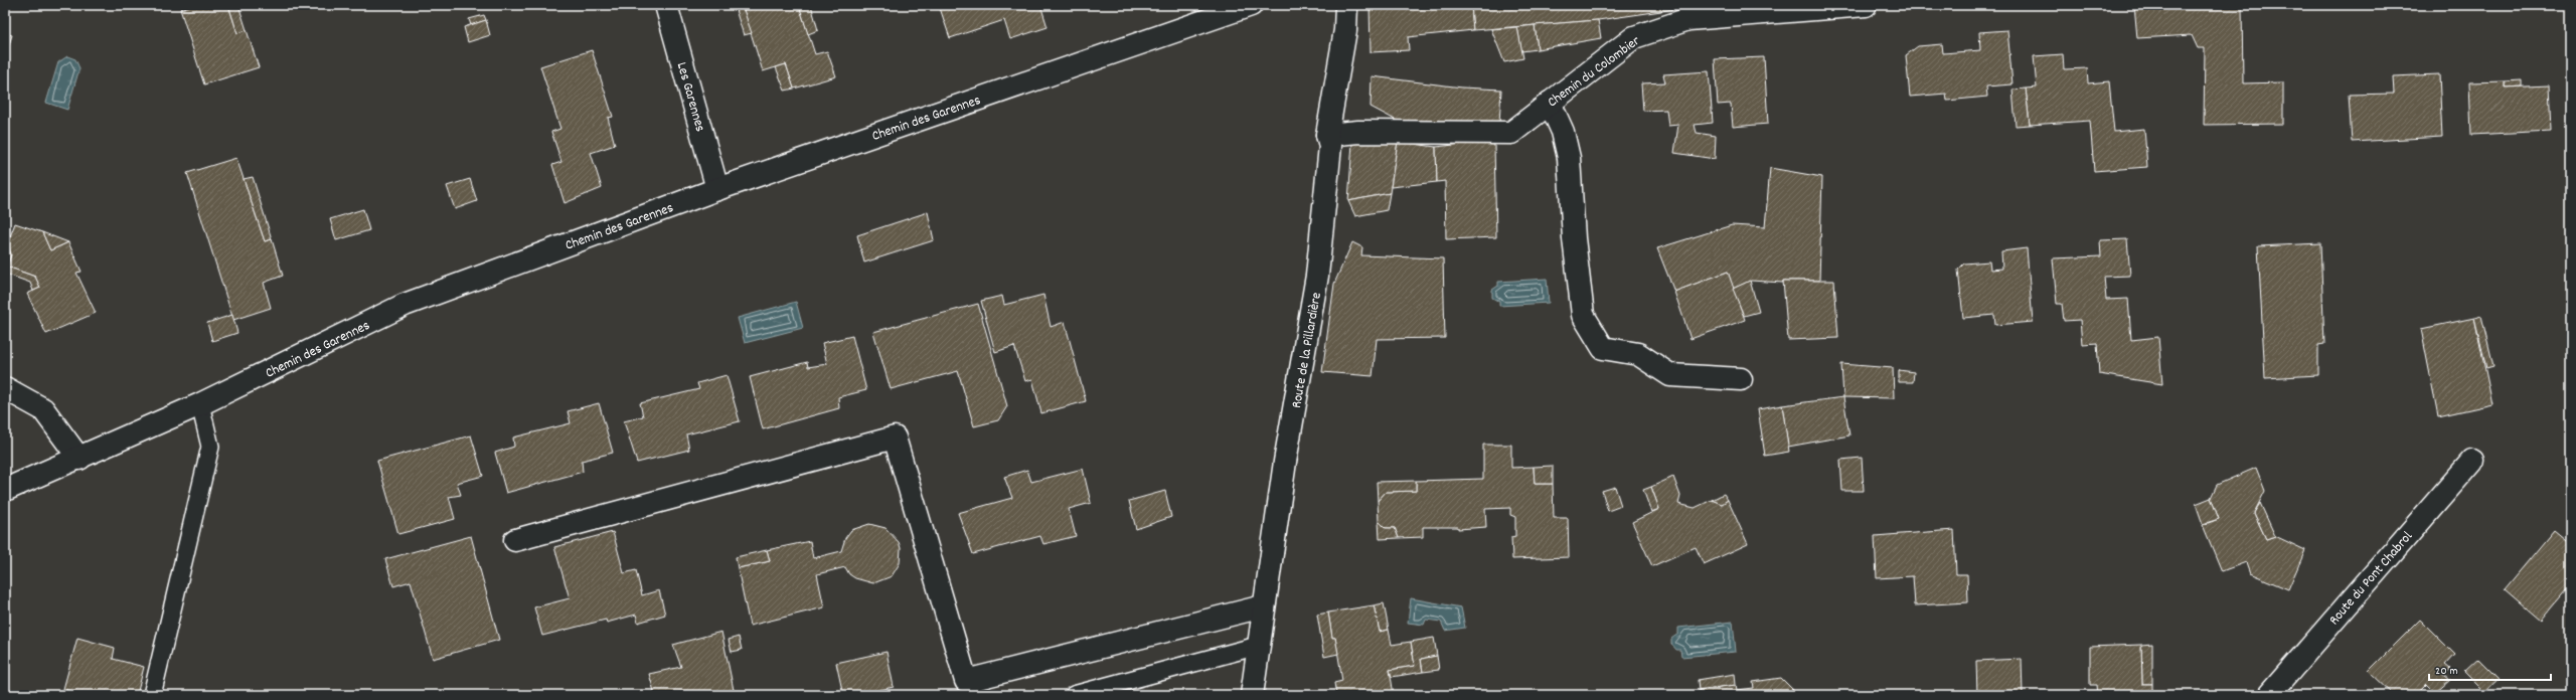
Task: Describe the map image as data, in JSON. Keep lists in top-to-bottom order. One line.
{"streets":{"street":["Chemin du Colombier","Les Garennes","Chemin des Garennes","Route de la Pillardière","Route du Pont Chabrol"]},"crossings":[["Chemin du Colombier","Route de la Pillardière"],["Les Garennes","Chemin des Garennes"]],"scale_bar":"20 m"}
